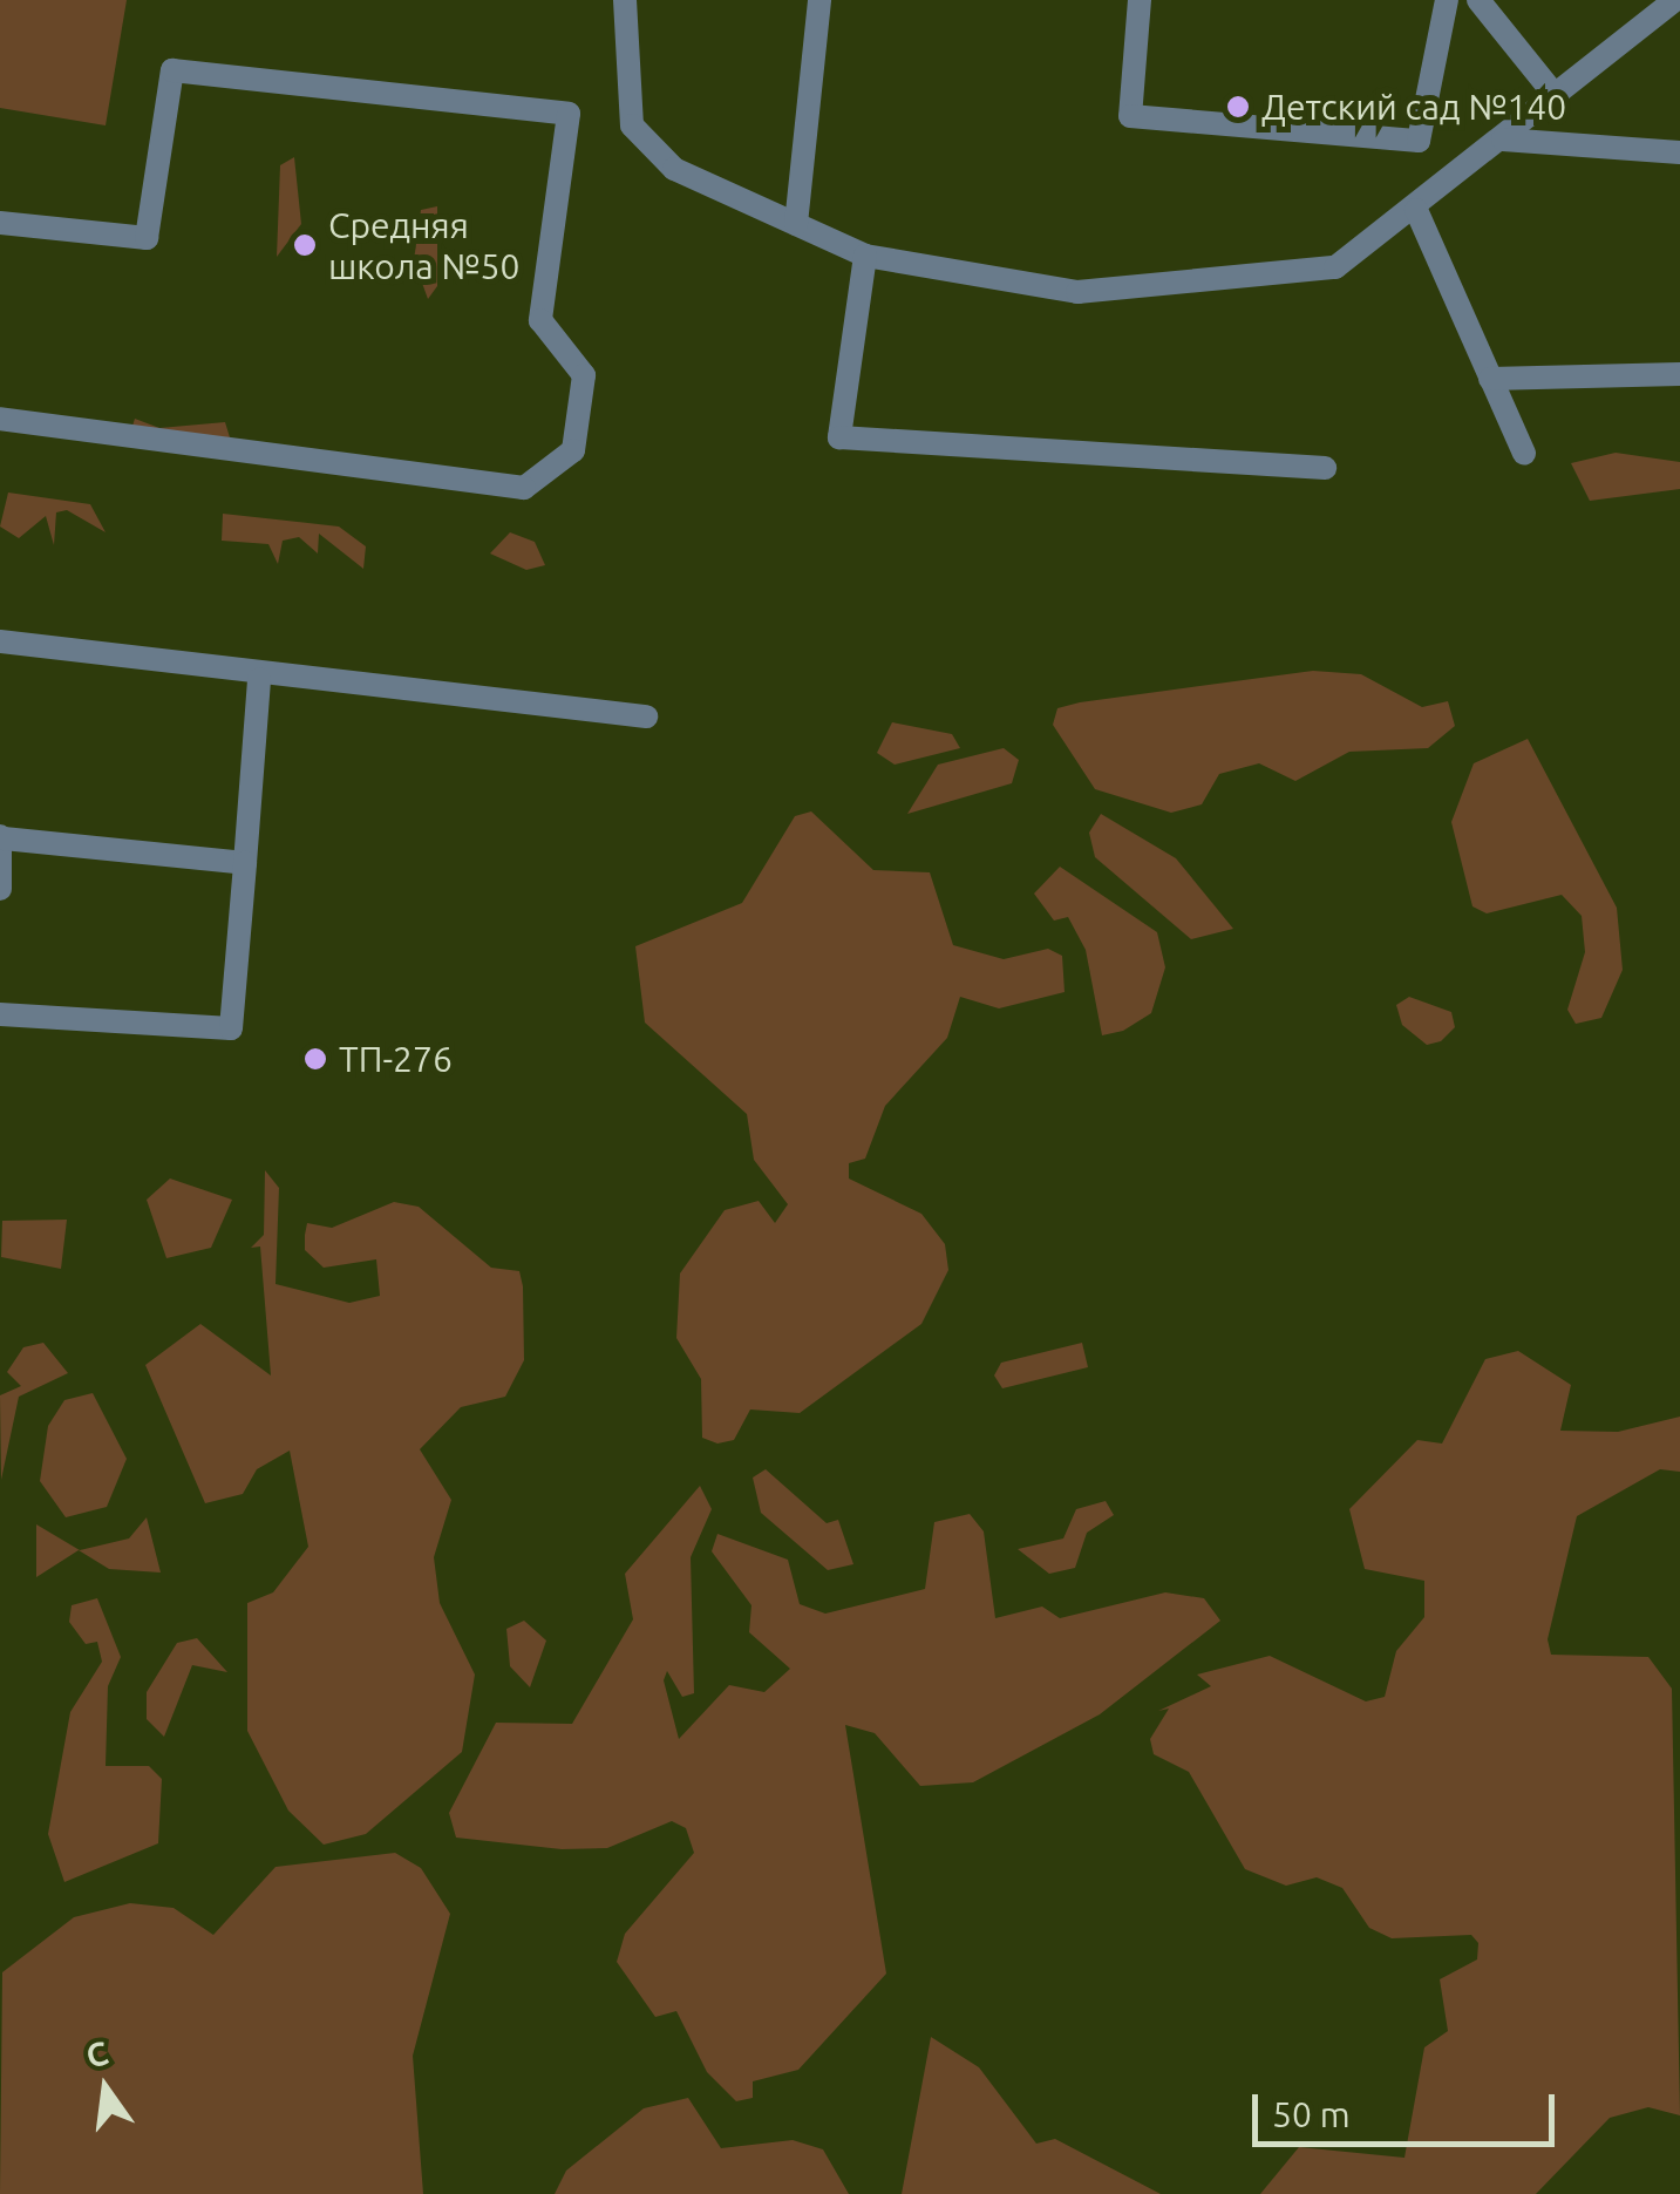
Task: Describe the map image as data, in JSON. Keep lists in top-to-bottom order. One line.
{"places":["Детский сад №140","Средняя школа №50","ТП-276"],"scale_bar":"50 m","north":"top"}
